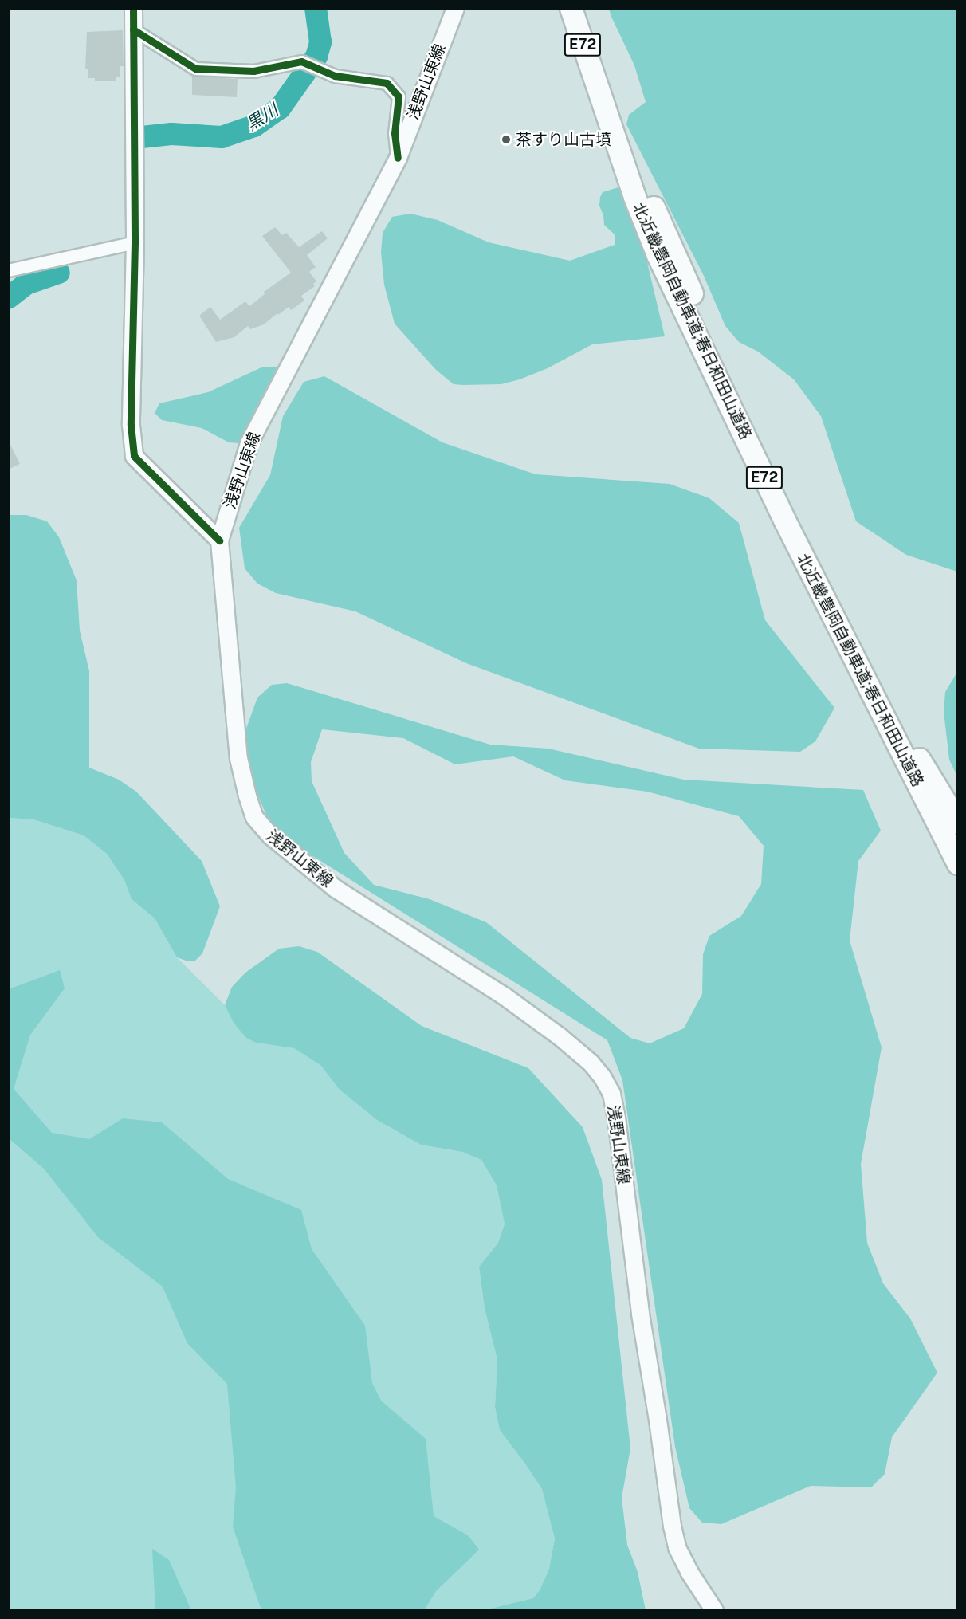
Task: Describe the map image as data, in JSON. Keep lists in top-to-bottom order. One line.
{"streets":{"highway":["E72","北近畿豊岡自動車道;春日和田山道路"],"main road":["浅野山東線"]},"water":["黒川"],"places":["茶すり山古墳"]}
